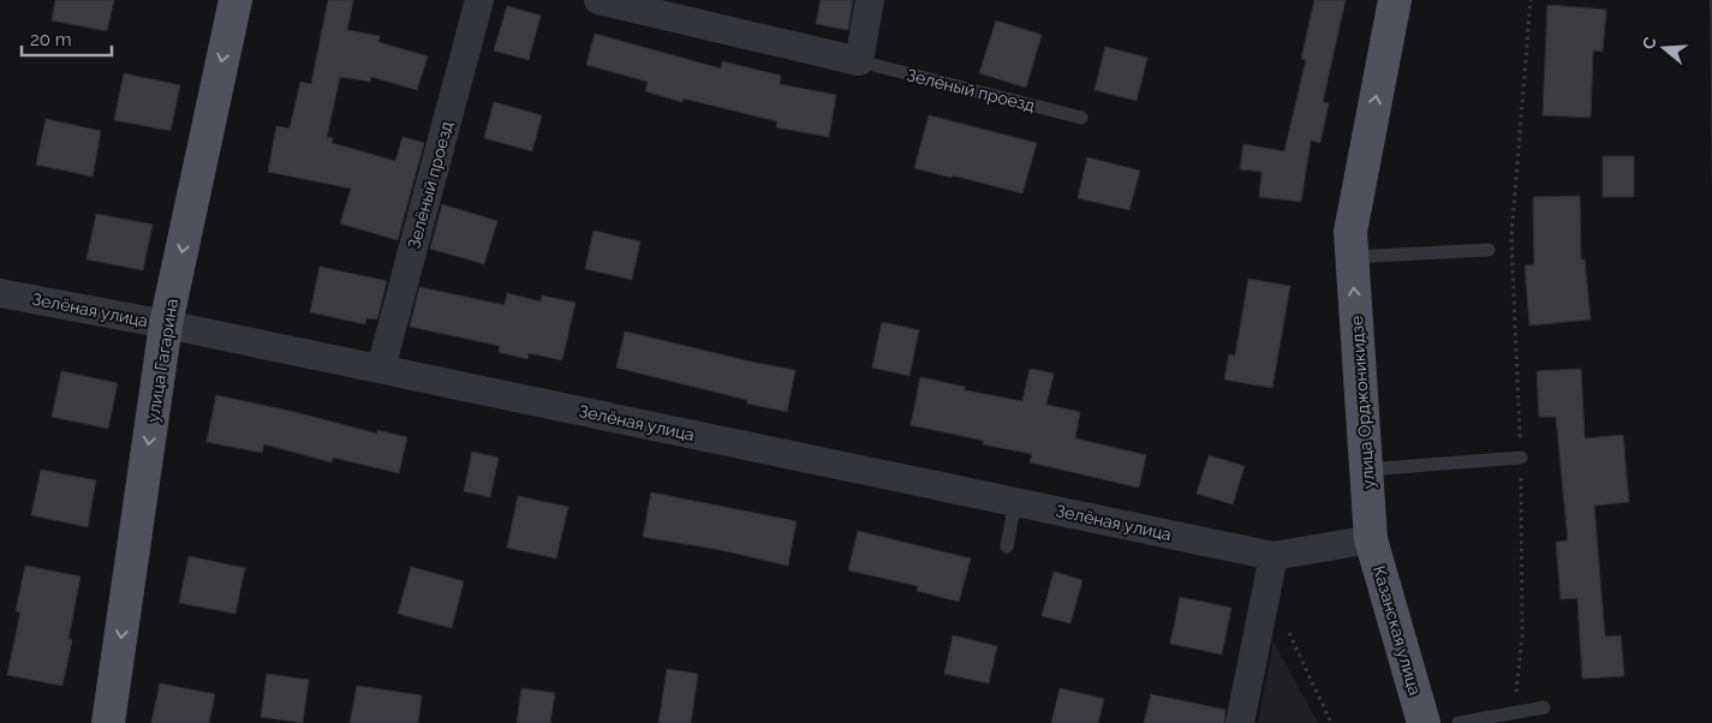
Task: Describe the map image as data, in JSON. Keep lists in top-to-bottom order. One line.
{"streets":{"main road":["улица Гагарина","улица Орджоникидзе","Казанская улица"],"street":["Зелёный проезд","Зелёная улица"]},"crossings":[["Зелёный проезд","Зелёная улица"],["Зелёная улица","улица Гагарина"],["улица Орджоникидзе","Казанская улица"]],"one_way":["улица Гагарина","улица Орджоникидзе"],"scale_bar":"20 m","north":"left"}
